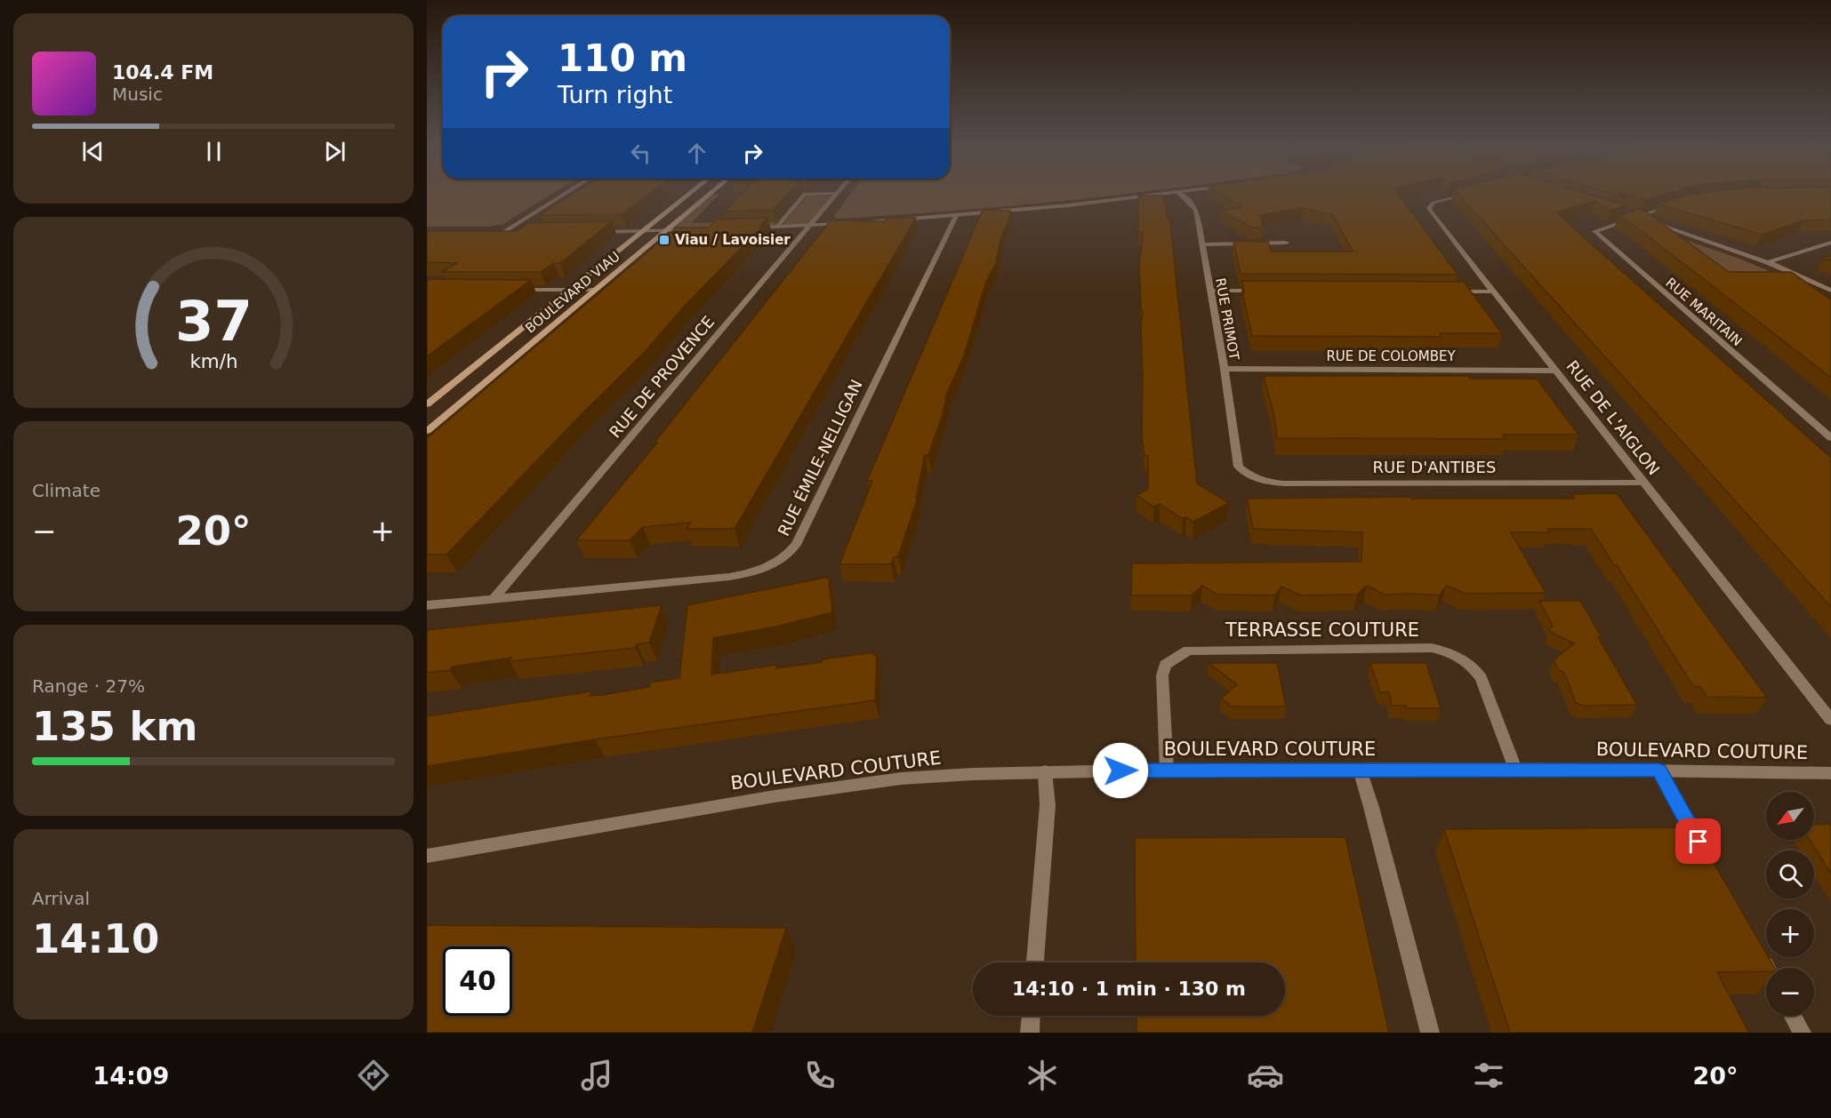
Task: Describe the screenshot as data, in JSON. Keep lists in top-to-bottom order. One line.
{"streets":{"main road":["BOULEVARD VIAU"],"street":["RUE MARITAIN","RUE PRIMOT","RUE DE COLOMBEY","RUE DE PROVENCE","RUE DE L'AIGLON","RUE ÉMILE-NELLIGAN","RUE D'ANTIBES","TERRASSE COUTURE","BOULEVARD COUTURE"]},"crossings":[["RUE PRIMOT","RUE DE COLOMBEY"],["RUE PRIMOT","RUE D'ANTIBES"],["RUE DE COLOMBEY","RUE DE L'AIGLON"],["RUE DE PROVENCE","RUE ÉMILE-NELLIGAN"],["RUE DE L'AIGLON","RUE D'ANTIBES"],["TERRASSE COUTURE","BOULEVARD COUTURE"]],"places":{"transit":["Viau / Lavoisier"]},"north":"bottom left","page":{"turn":["110 m","Turn right"],"song":["104.4 FM","Music"],"tile":["Climate",["Range · 27%","135 km"],["Arrival","14:10"]],"heat":["−","20°","+"],"map_buttons":["+","−"],"limit":"40","trip":"14:10 · 1 min · 130 m","tabs":["14:09","20°"],"gauge":["37","km/h"]}}
